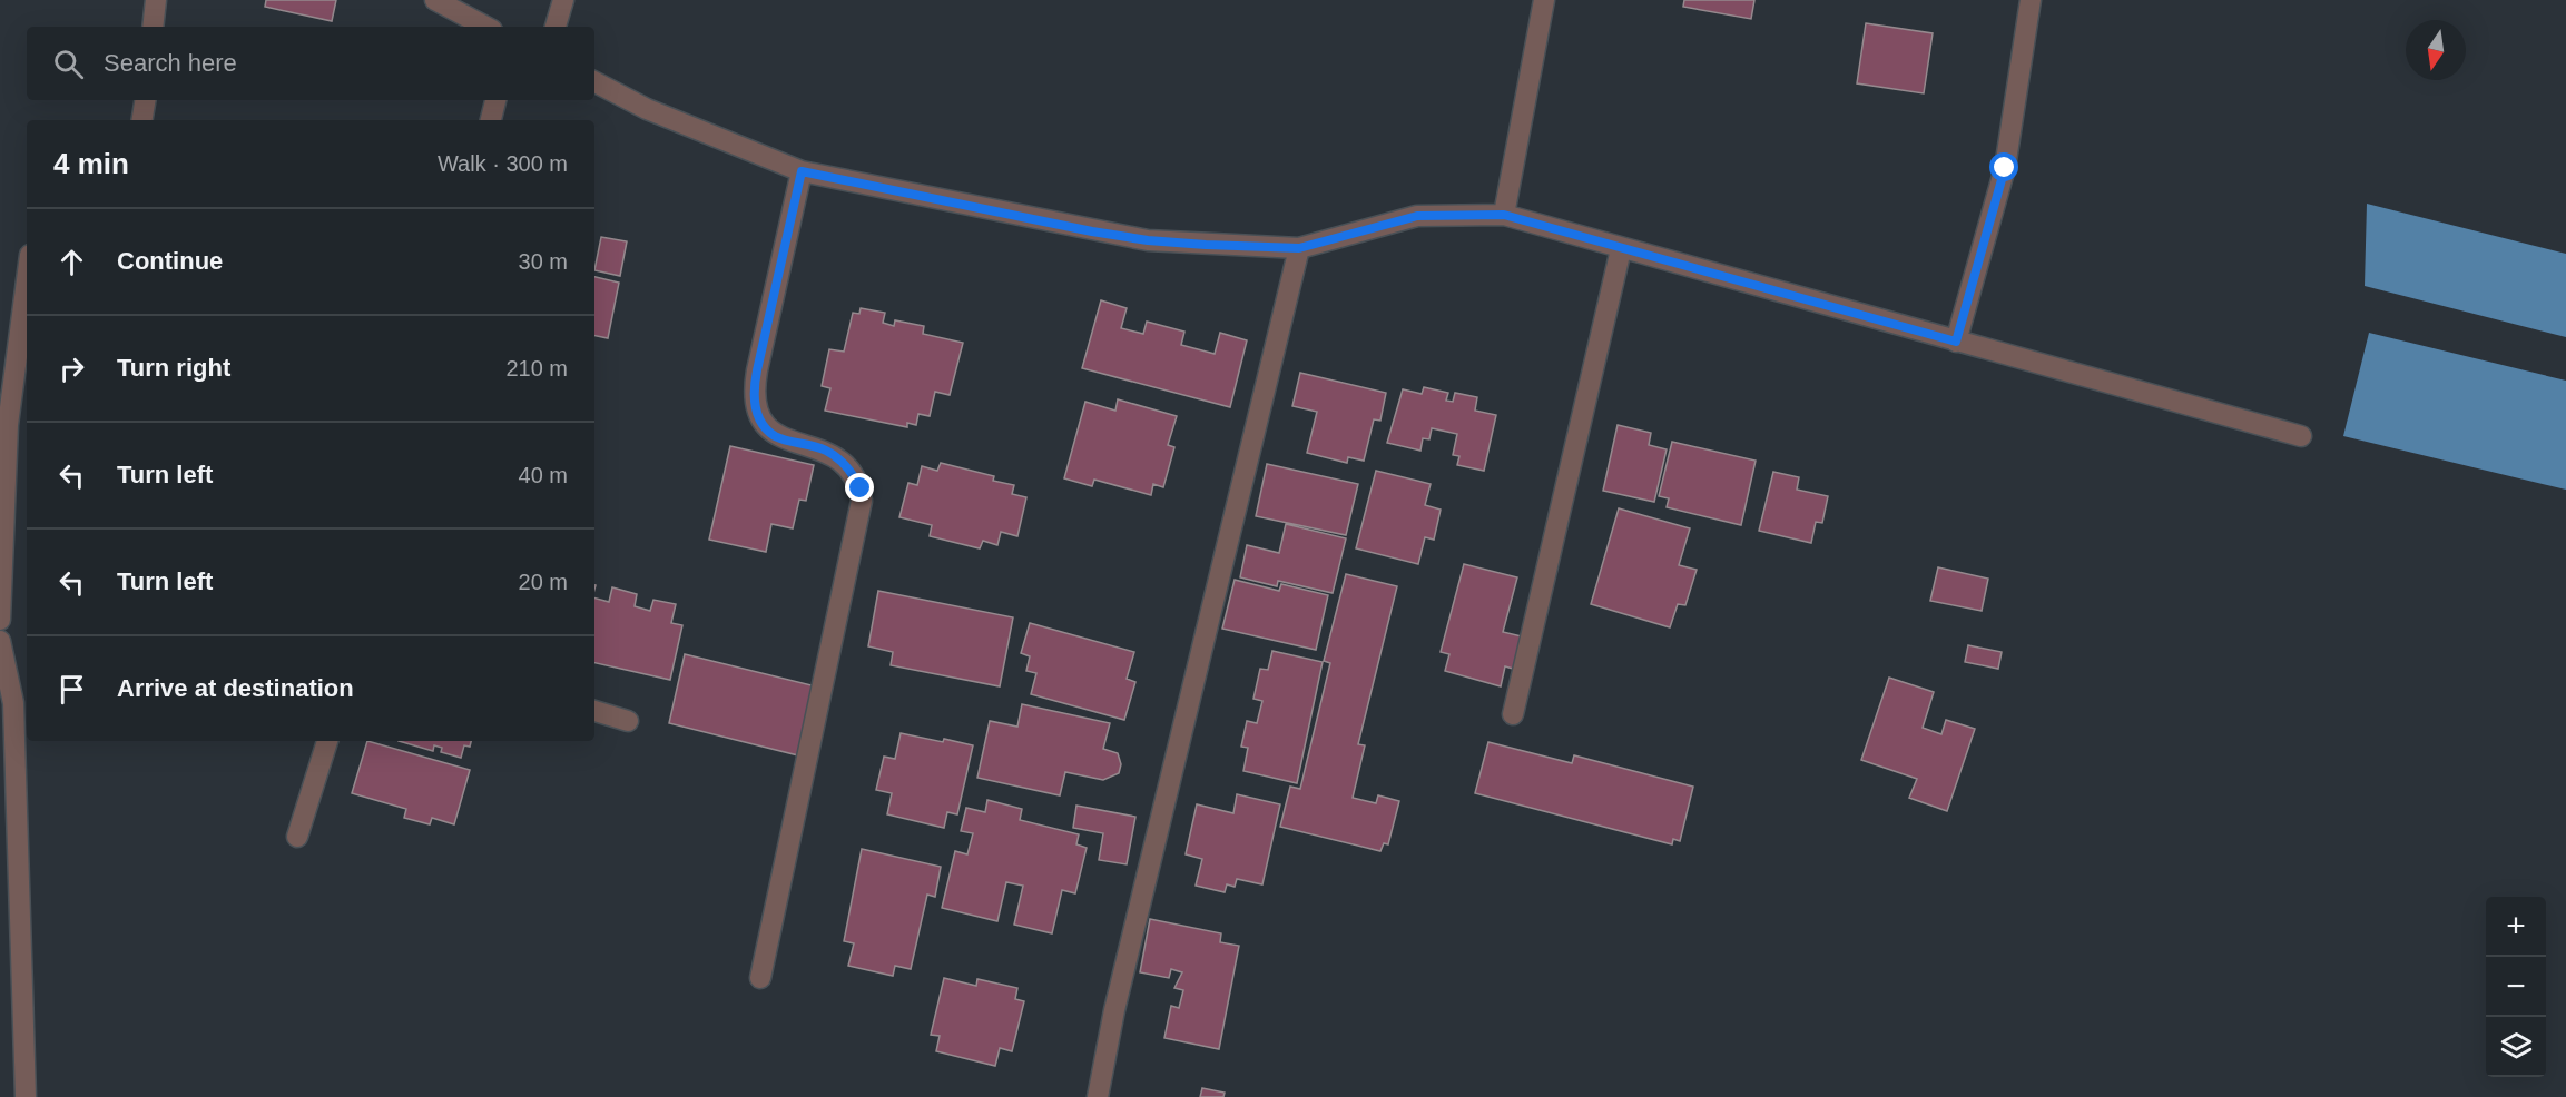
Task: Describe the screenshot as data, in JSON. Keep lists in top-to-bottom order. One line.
{"north":"bottom","page":{"search":"Search here","heading":["4 min","Walk · 300 m"],"list":[["Continue","30 m"],["Turn right","210 m"],["Turn left","40 m"],["Turn left","20 m"],"Arrive at destination"],"map_buttons":["+","−"]}}
